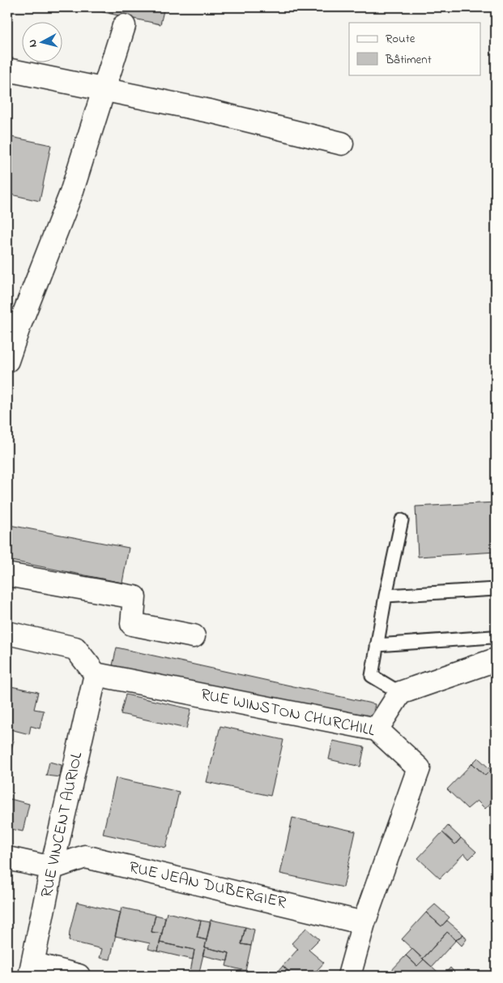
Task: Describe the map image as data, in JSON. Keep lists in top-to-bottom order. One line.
{"streets":{"street":["RUE WINSTON CHURCHILL","RUE VINCENT AURIOL","RUE JEAN DUBERGIER"]},"crossings":[["RUE WINSTON CHURCHILL","RUE VINCENT AURIOL"],["RUE WINSTON CHURCHILL","RUE JEAN DUBERGIER"],["RUE VINCENT AURIOL","RUE JEAN DUBERGIER"]],"legend":["Route","Bâtiment"],"north":"left"}
